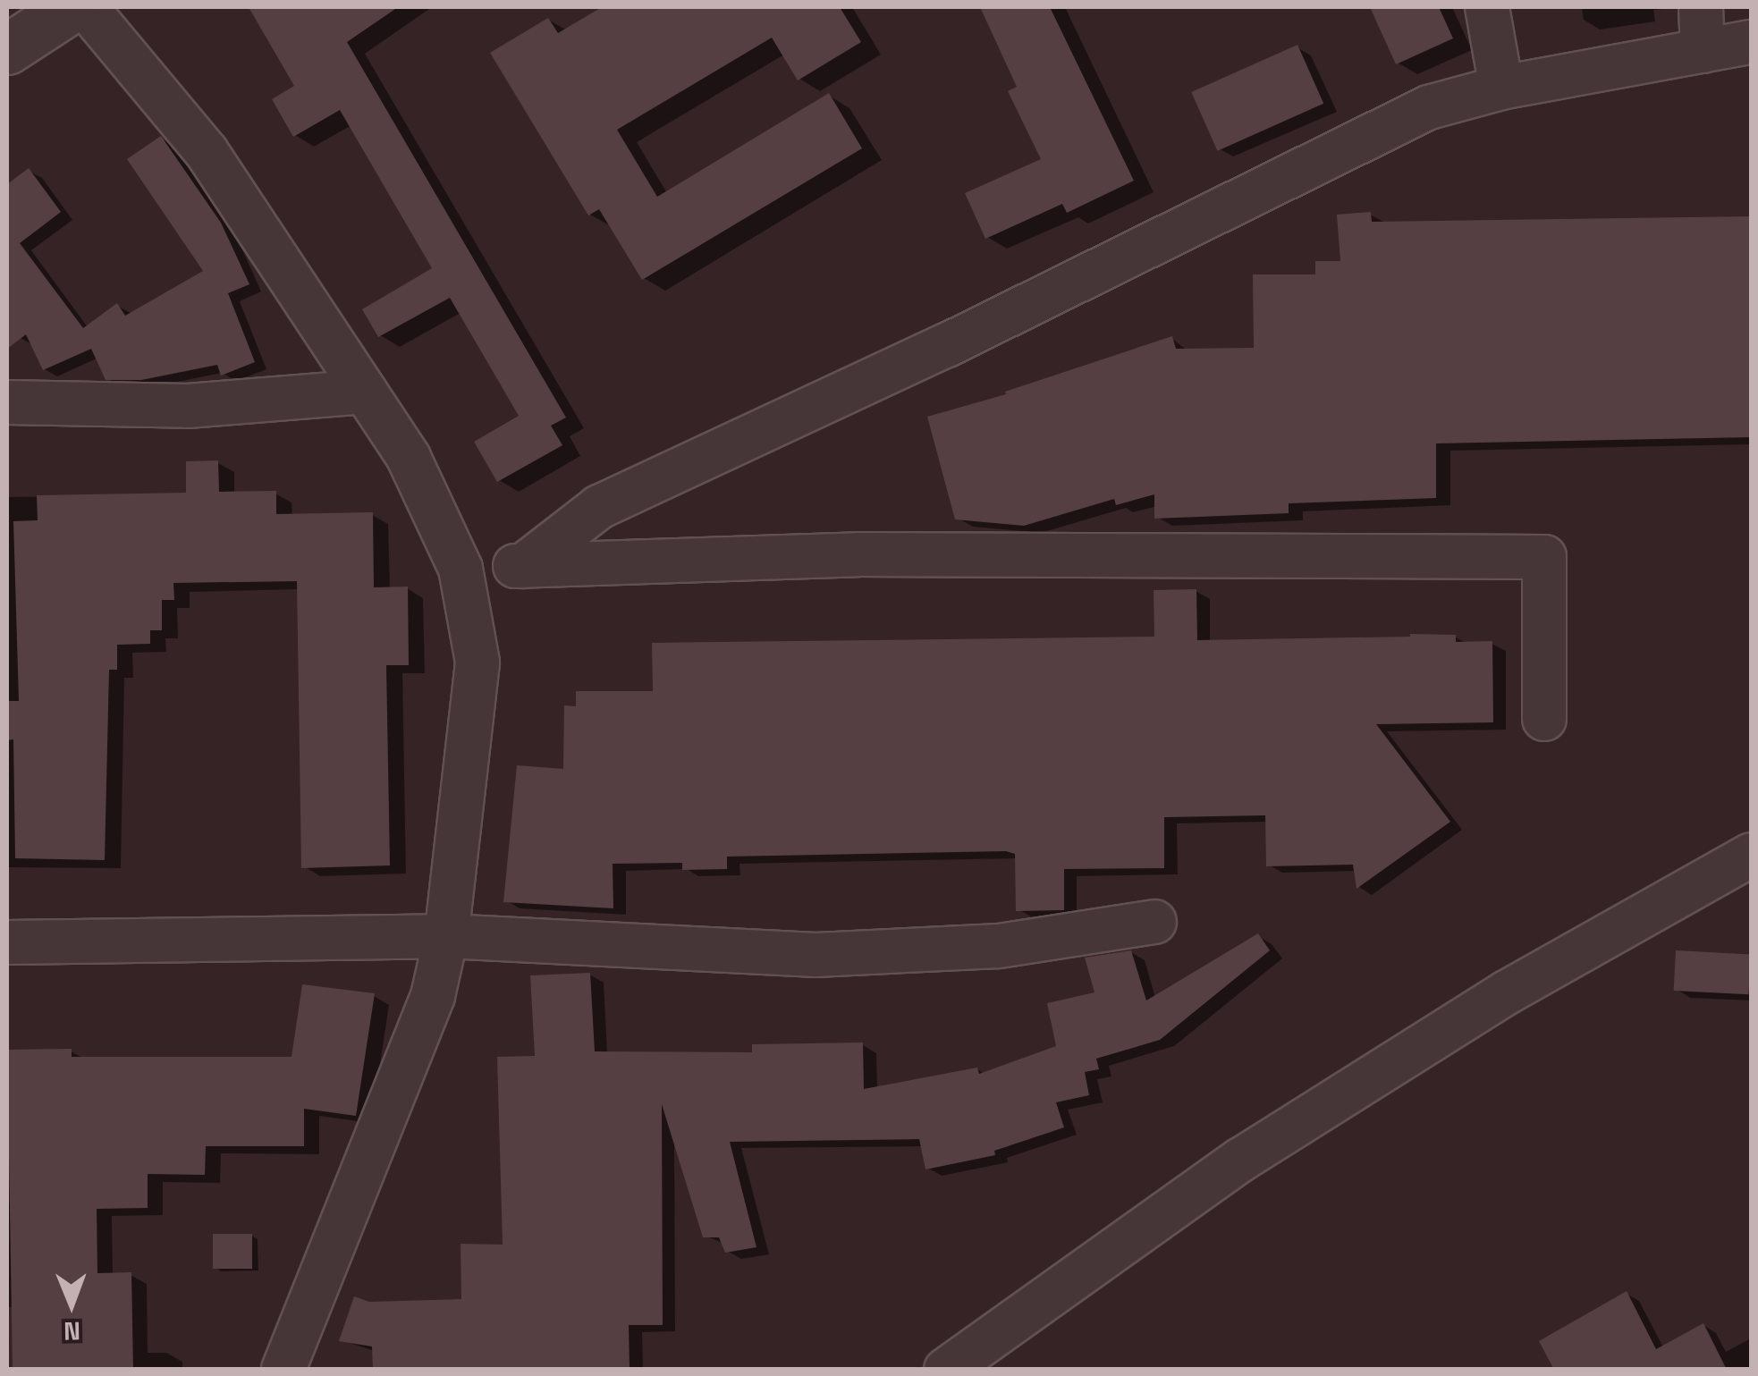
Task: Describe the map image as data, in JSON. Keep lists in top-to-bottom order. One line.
{"north":"bottom"}
